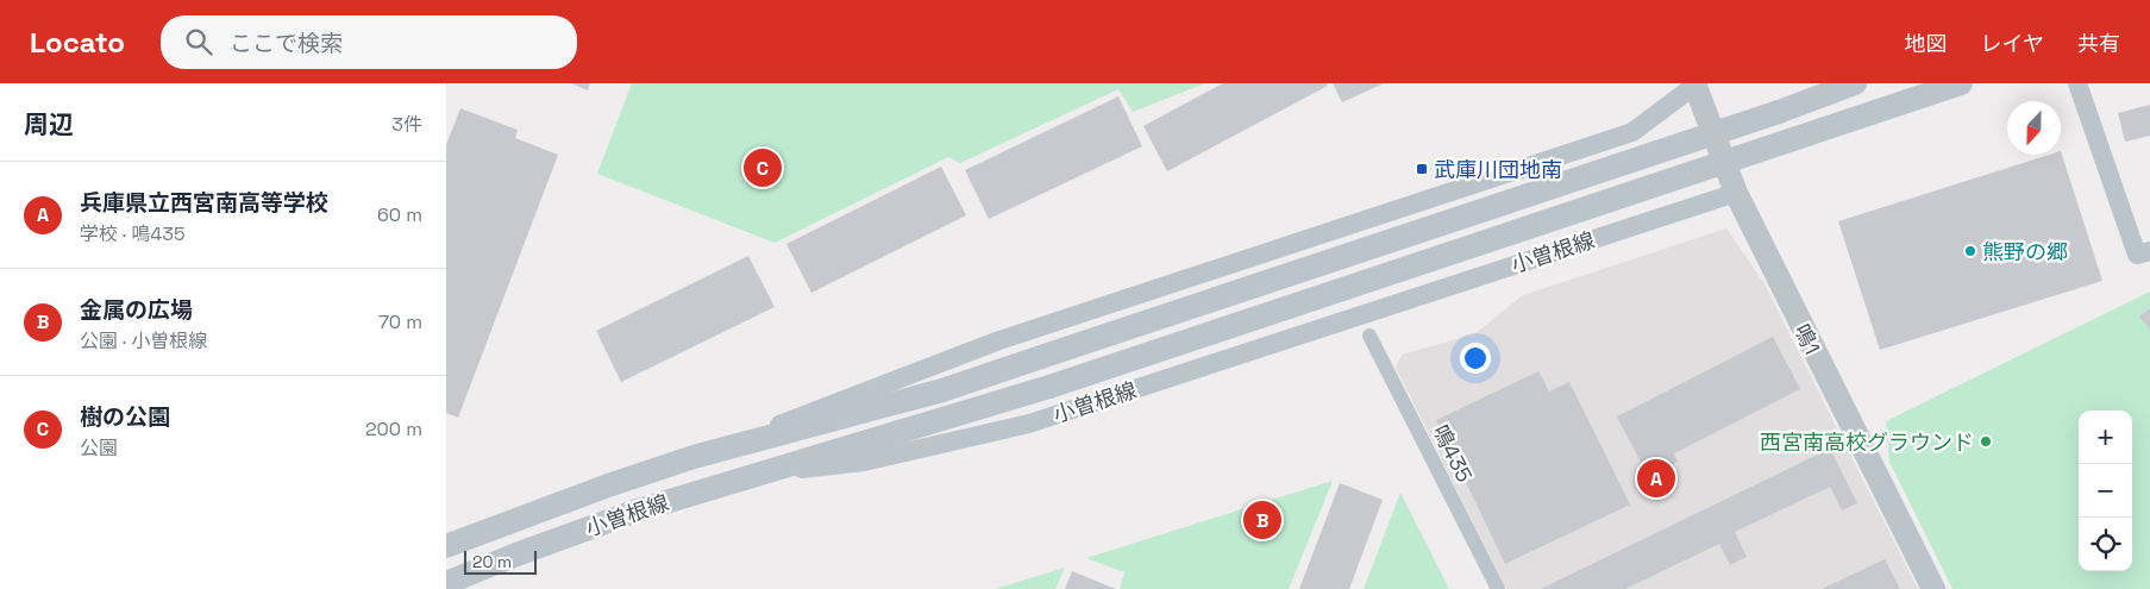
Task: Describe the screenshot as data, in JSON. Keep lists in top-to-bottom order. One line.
{"streets":{"street":["小曽根線","鳴1","鳴435"]},"crossings":[["小曽根線","鳴1"]],"places":{"transit":["武庫川団地南"],"other":["熊野の郷","西宮南高校グラウンド"]},"scale_bar":"20 m","north":"bottom","page":{"header":"Locato","search":"ここで検索","nav":["地図","レイヤ","共有"],"heading":["周辺","3件"],"pins":["C","A","B"],"list":[{"mark":"A","name":"兵庫県立西宮南高等学校","note":"学校 · 鳴435","value":"60 m"},{"mark":"B","name":"金属の広場","note":"公園 · 小曽根線","value":"70 m"},{"mark":"C","name":"樹の公園","note":"公園","value":"200 m"}],"map_buttons":["+","−"],"scale":"20 m"}}
